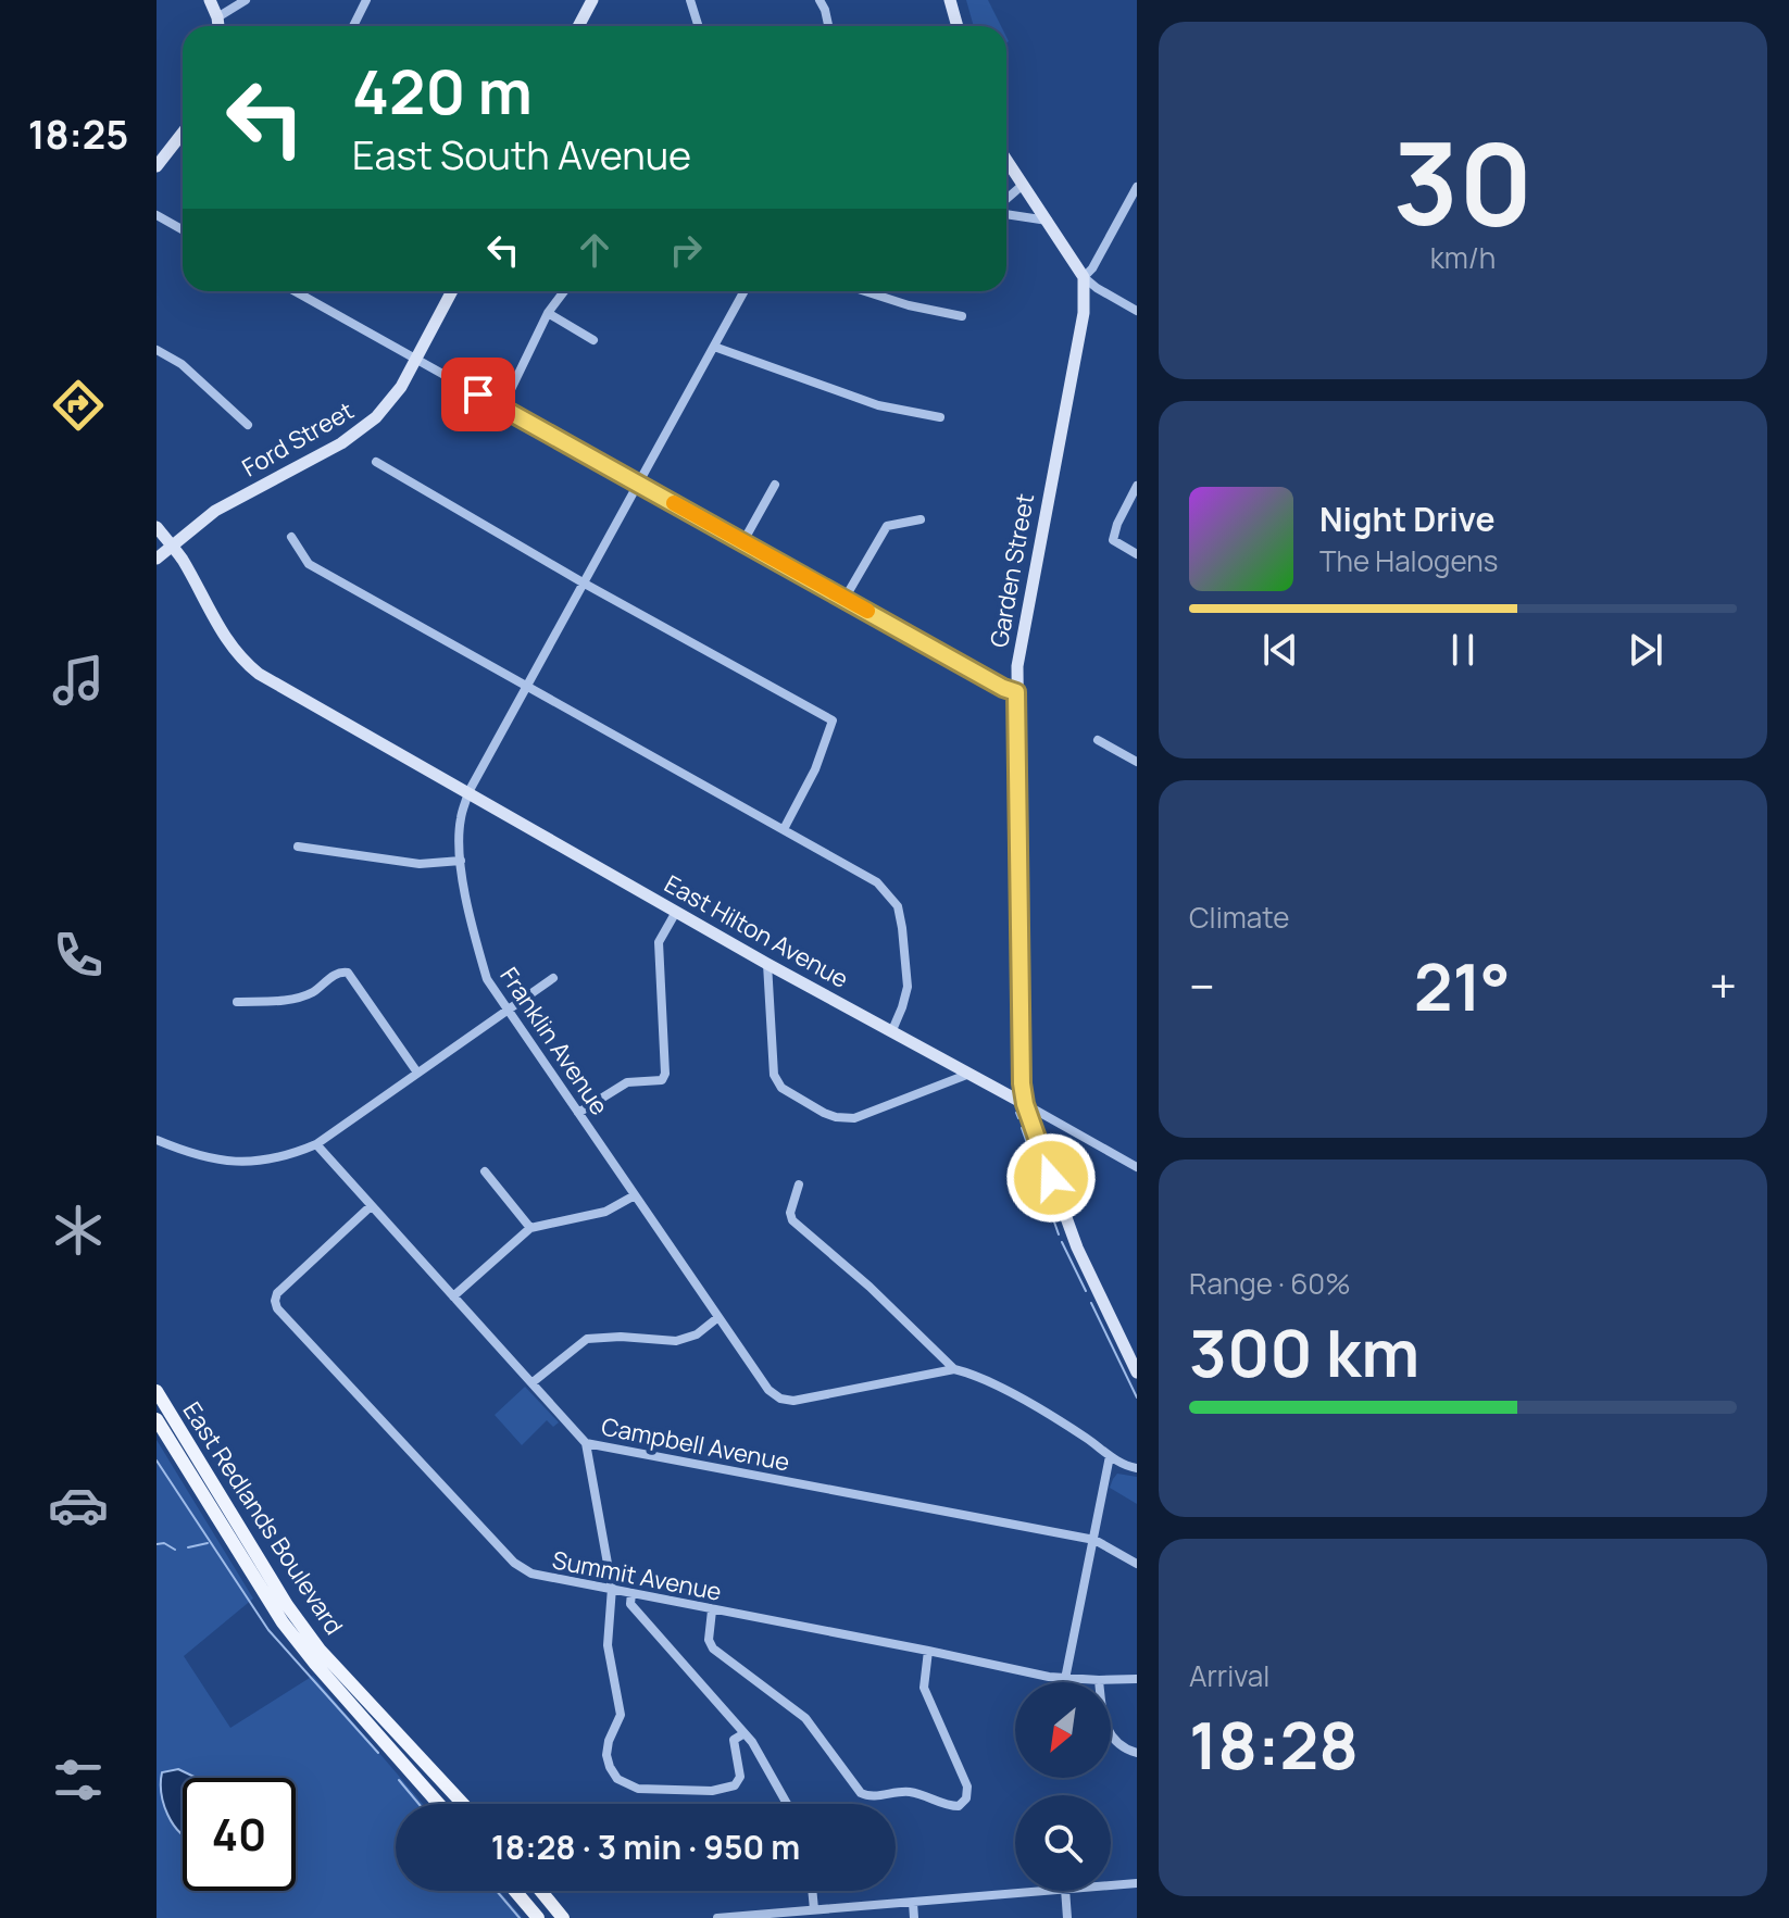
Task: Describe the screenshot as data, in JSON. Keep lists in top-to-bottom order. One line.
{"streets":{"main road":["East Redlands Boulevard"],"street":["Ford Street","Garden Street","East Hilton Avenue","Franklin Avenue","Campbell Avenue","Summit Avenue"]},"crossings":[["Ford Street","East Hilton Avenue"],["Garden Street","East Hilton Avenue"],["East Hilton Avenue","Franklin Avenue"],["Campbell Avenue","Summit Avenue"]],"north":"bottom left","page":{"tabs":"18:25","tile":[["30","km/h"],"Climate",["Range · 60%","300 km"],["Arrival","18:28"]],"turn":["420 m","East South Avenue"],"song":["Night Drive","The Halogens"],"heat":["−","21°","+"],"limit":"40","trip":"18:28 · 3 min · 950 m"}}
